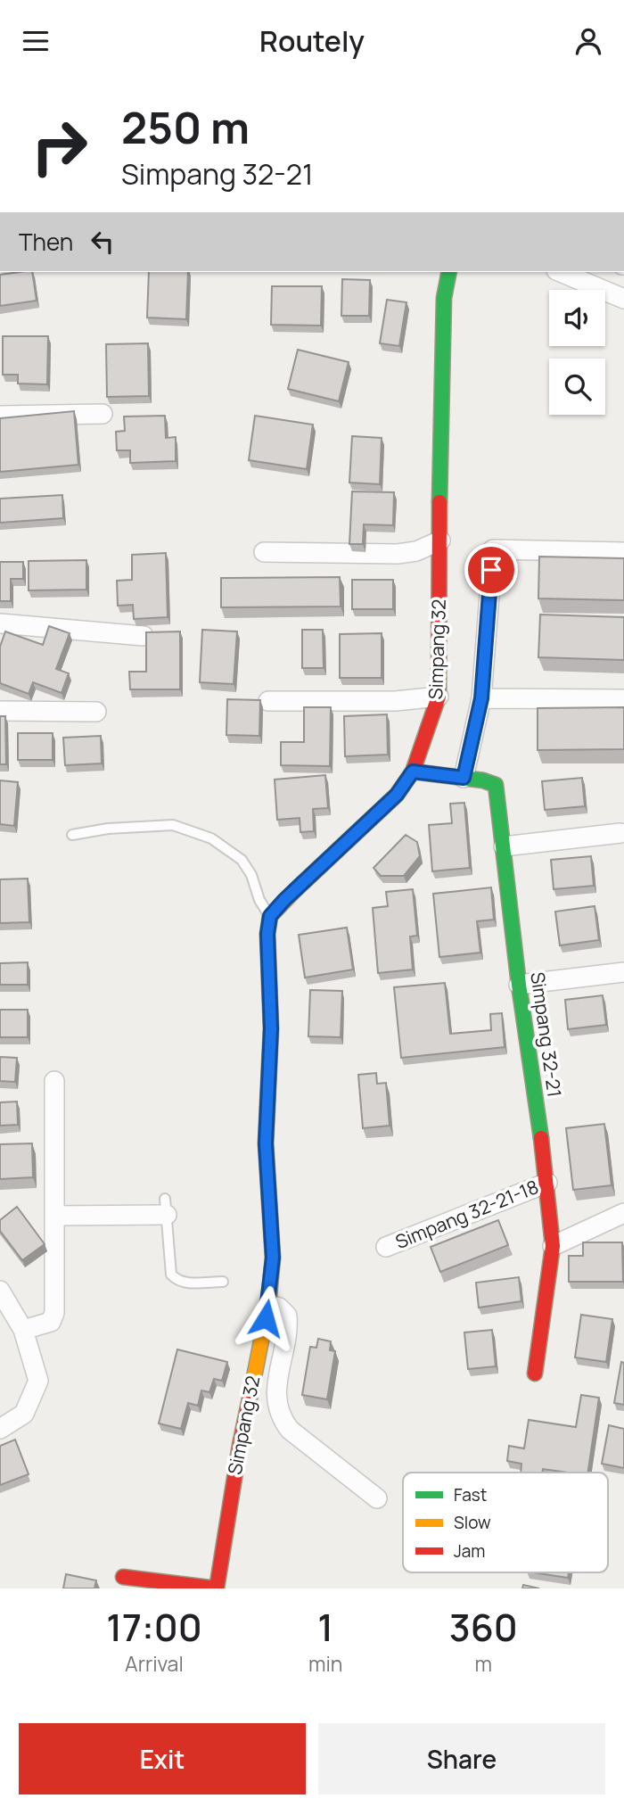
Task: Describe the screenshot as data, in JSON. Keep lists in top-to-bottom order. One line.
{"streets":{"street":["Simpang 32","Simpang 32-21","Simpang 32-21-18"]},"crossings":[["Simpang 32","Simpang 32-21"],["Simpang 32-21","Simpang 32-21-18"]],"legend":["Fast","Slow","Jam"],"page":{"header":"Routely","turn":["250 m","Simpang 32-21"],"then":"Then","eta":["17:00","Arrival","1","min","360","m"],"buttons":["Exit","Share"]}}
